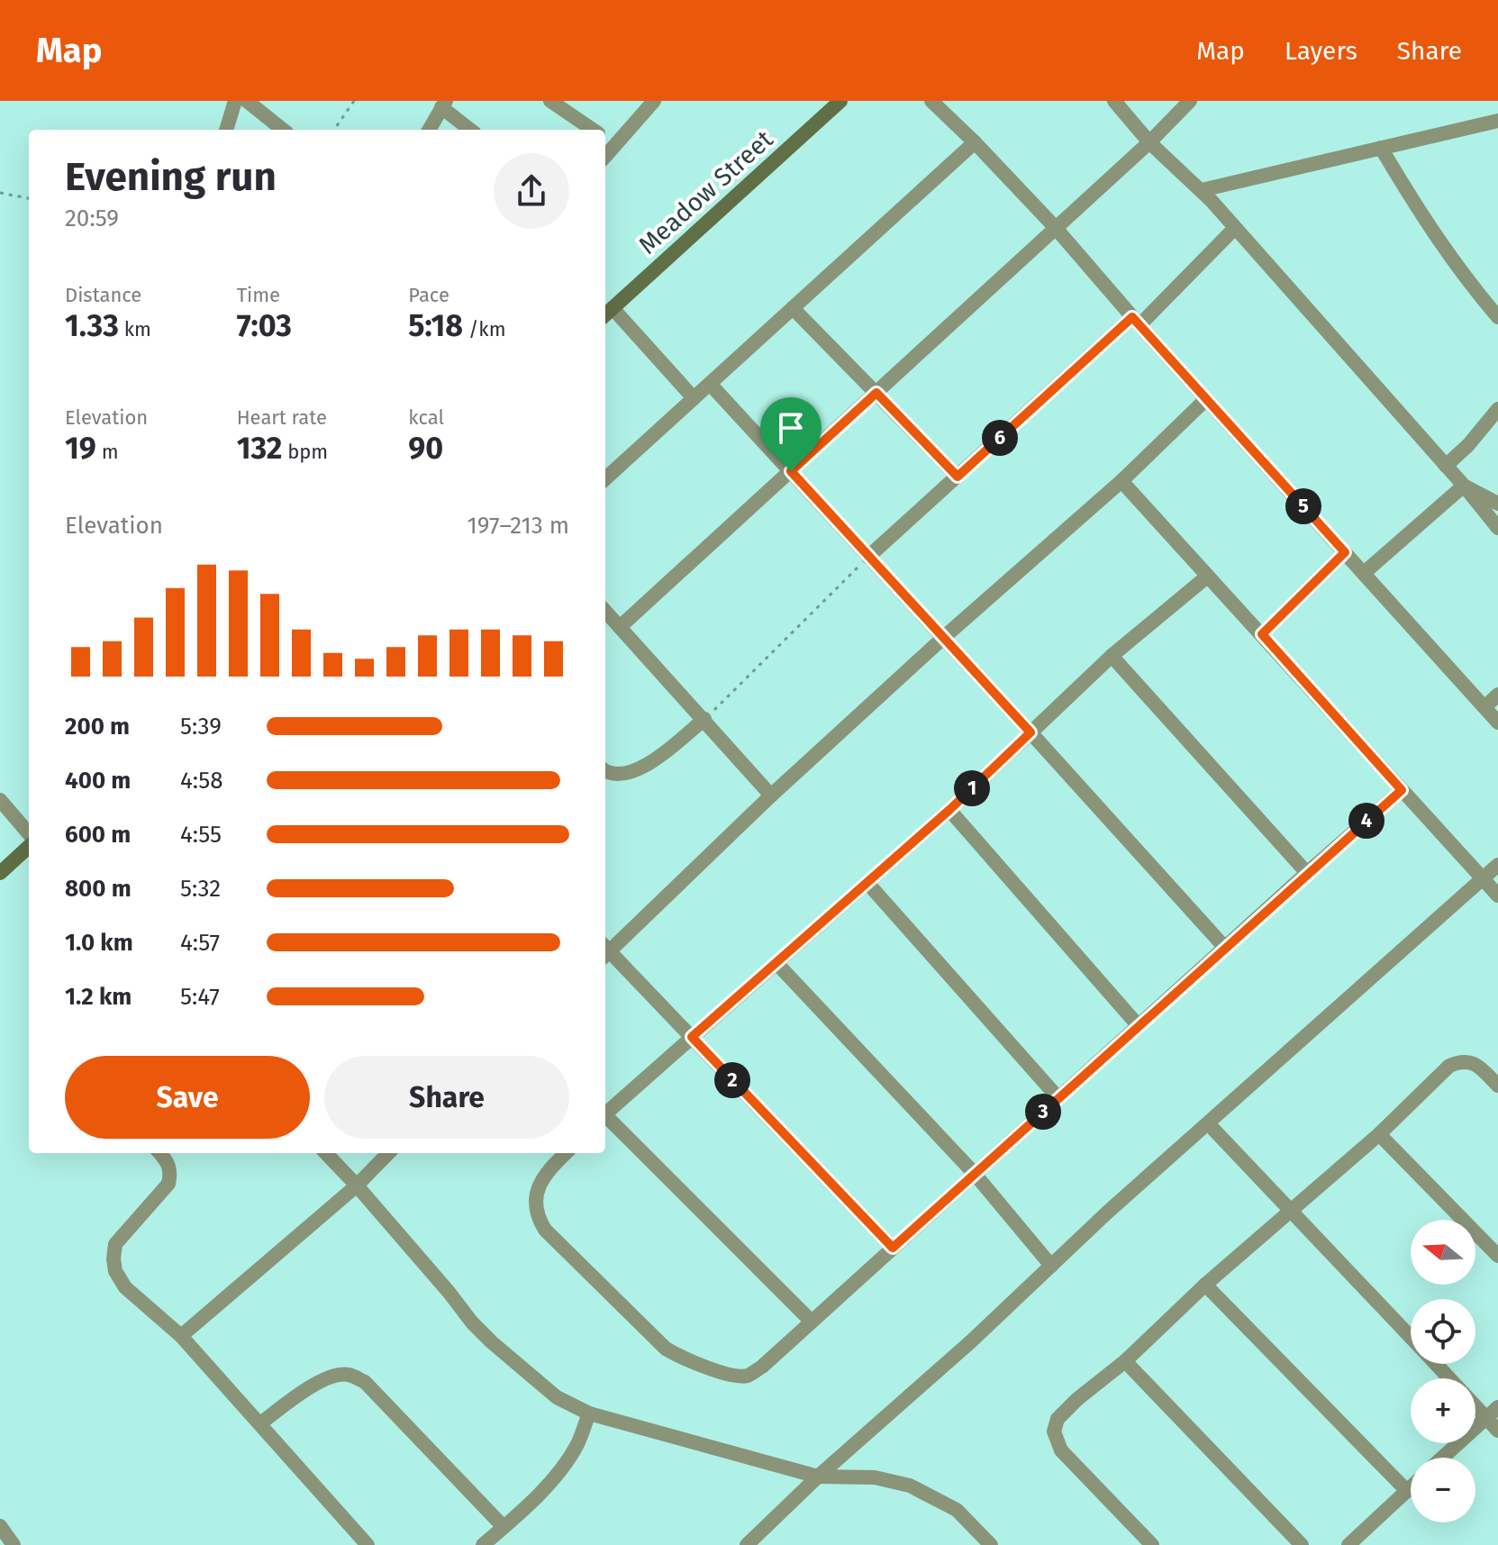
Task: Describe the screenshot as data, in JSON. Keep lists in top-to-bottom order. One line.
{"streets":{"street":["Meadow Street"]},"north":"left","page":{"header":"Map","nav":["Map","Layers","Share"],"heading":["Evening run","20:59"],"stats":[["Distance","1.33 km"],["Time","7:03"],["Pace","5:18 /km"],["Elevation","19 m"],["Heart rate","132 bpm"],["kcal","90"]],"pins":["6","5","1","4","2","3"],"chart":["Elevation","197–213 m"],"list":[{"name":"200 m","note":"5:39"},{"name":"400 m","note":"4:58"},{"name":"600 m","note":"4:55"},{"name":"800 m","note":"5:32"},{"name":"1.0 km","note":"4:57"},{"name":"1.2 km","note":"5:47"}],"buttons":["Save","Share"],"map_buttons":["+","−"]}}
